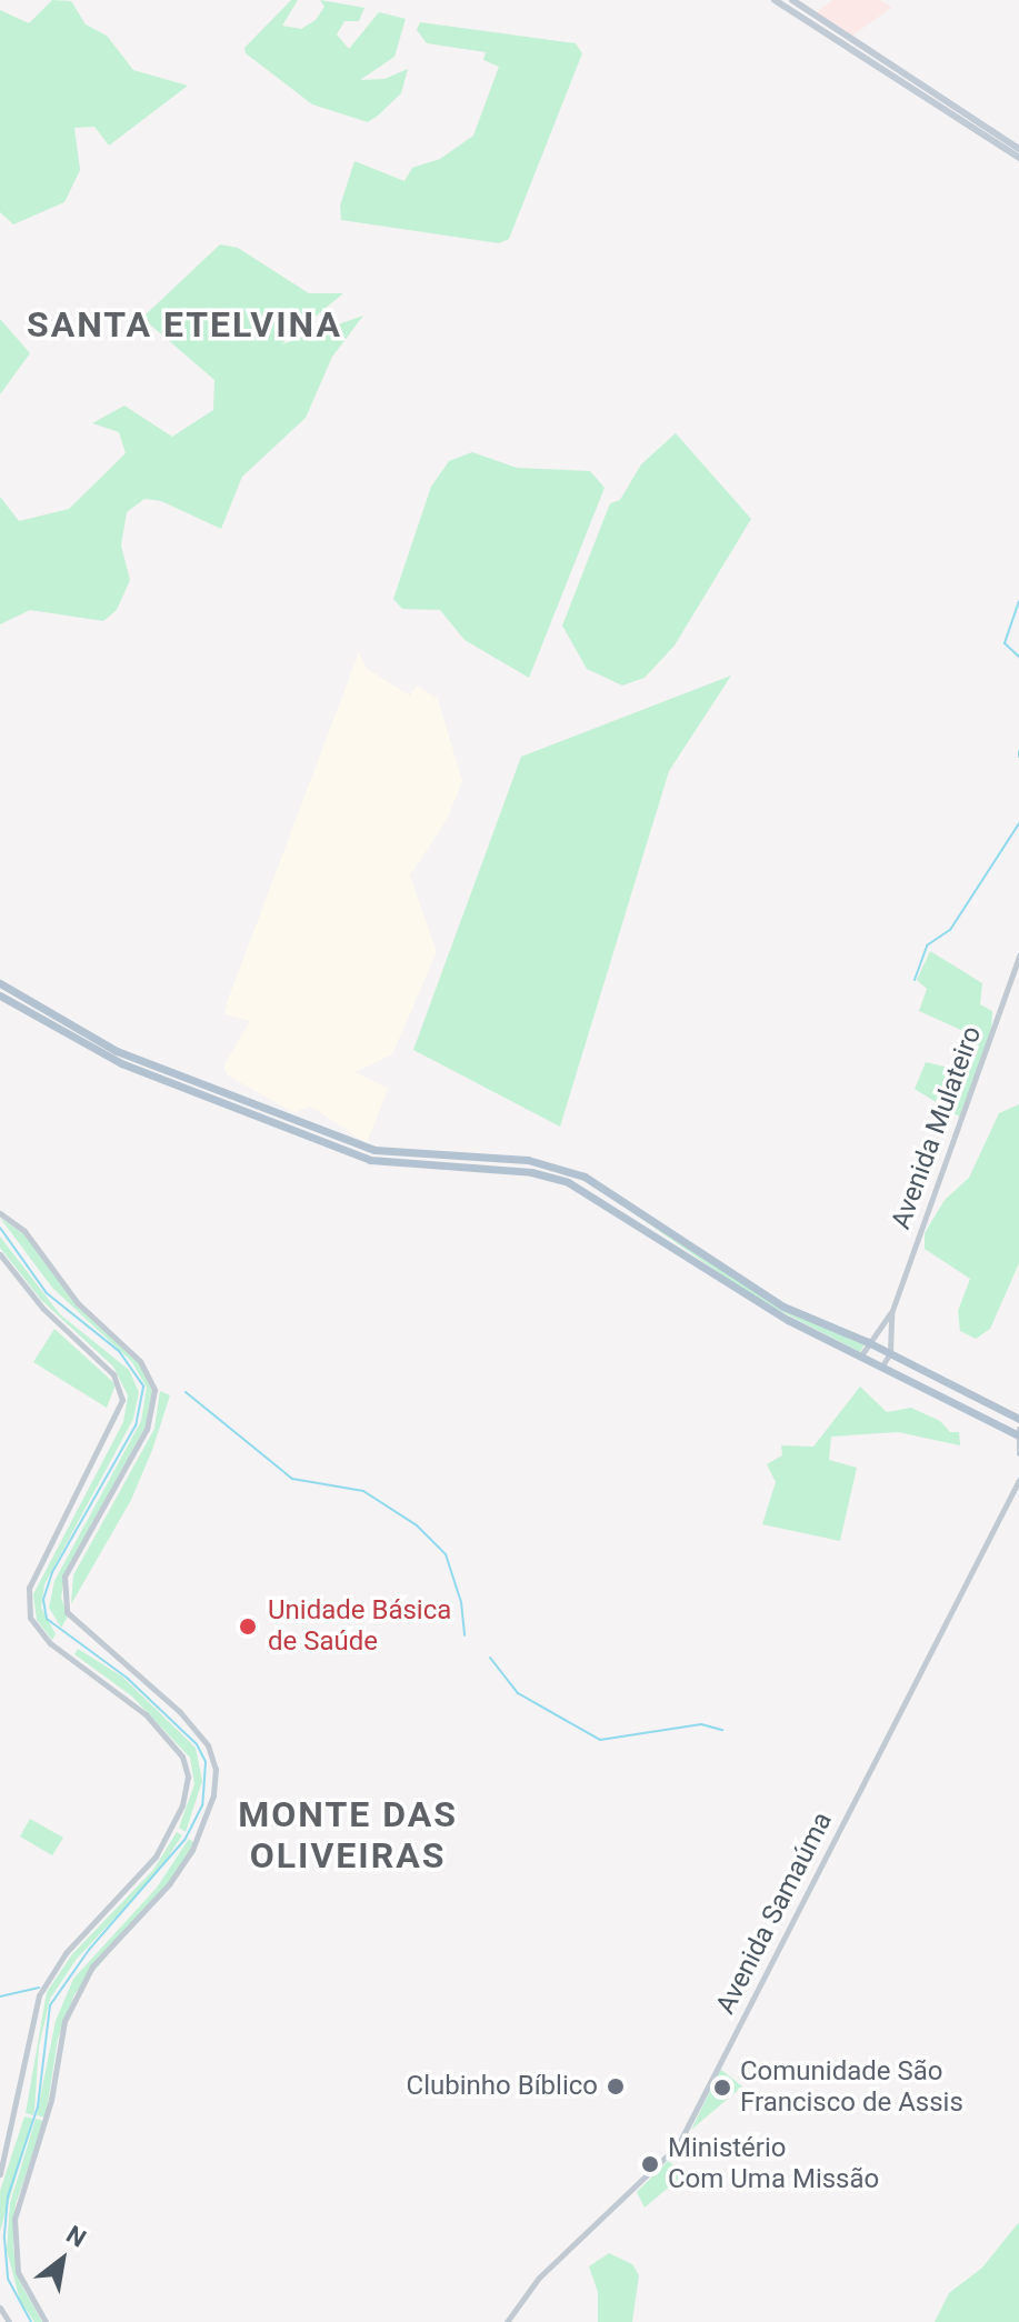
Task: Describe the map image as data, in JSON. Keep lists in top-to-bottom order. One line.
{"streets":{"street":["Avenida Mulateiro","Avenida Samaúma"]},"districts":["SANTA ETELVINA","MONTE DAS OLIVEIRAS"],"places":["Unidade Básica de Saúde","Clubinho Bíblico","Comunidade São Francisco de Assis","Ministério Com Uma Missão"],"north":"top right"}
